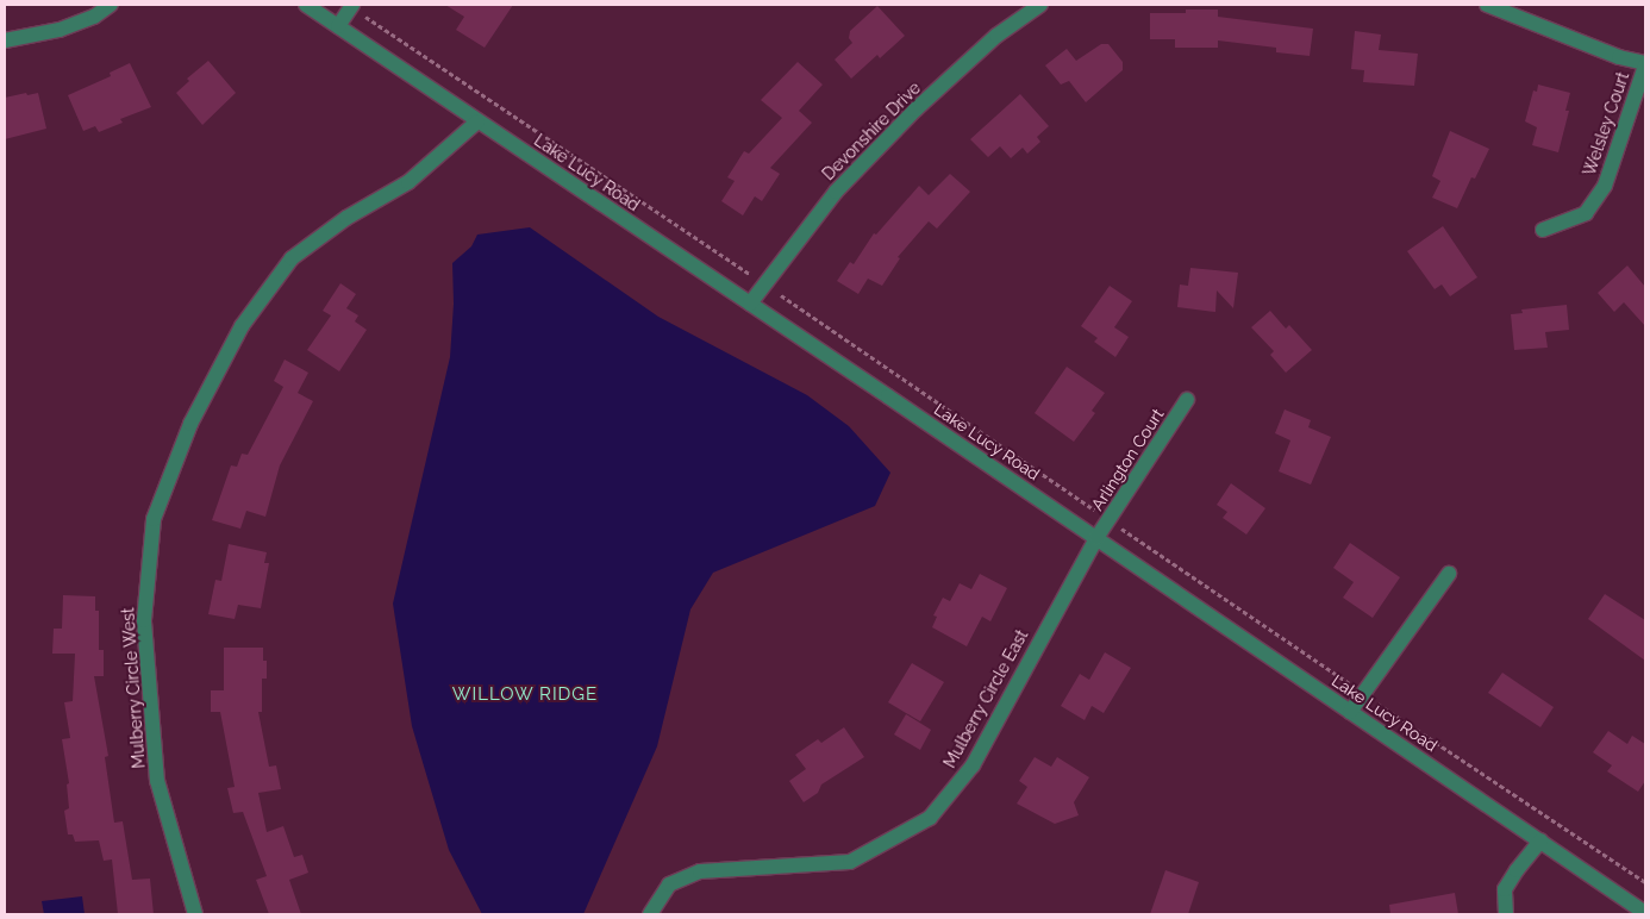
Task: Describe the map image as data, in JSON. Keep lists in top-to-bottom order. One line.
{"streets":{"street":["Welsley Court","Devonshire Drive","Lake Lucy Road","Arlington Court","Mulberry Circle West","Mulberry Circle East"]},"crossings":[["Devonshire Drive","Lake Lucy Road"],["Lake Lucy Road","Arlington Court"],["Lake Lucy Road","Mulberry Circle West"],["Lake Lucy Road","Mulberry Circle East"],["Arlington Court","Mulberry Circle East"]],"districts":["WILLOW RIDGE"]}
